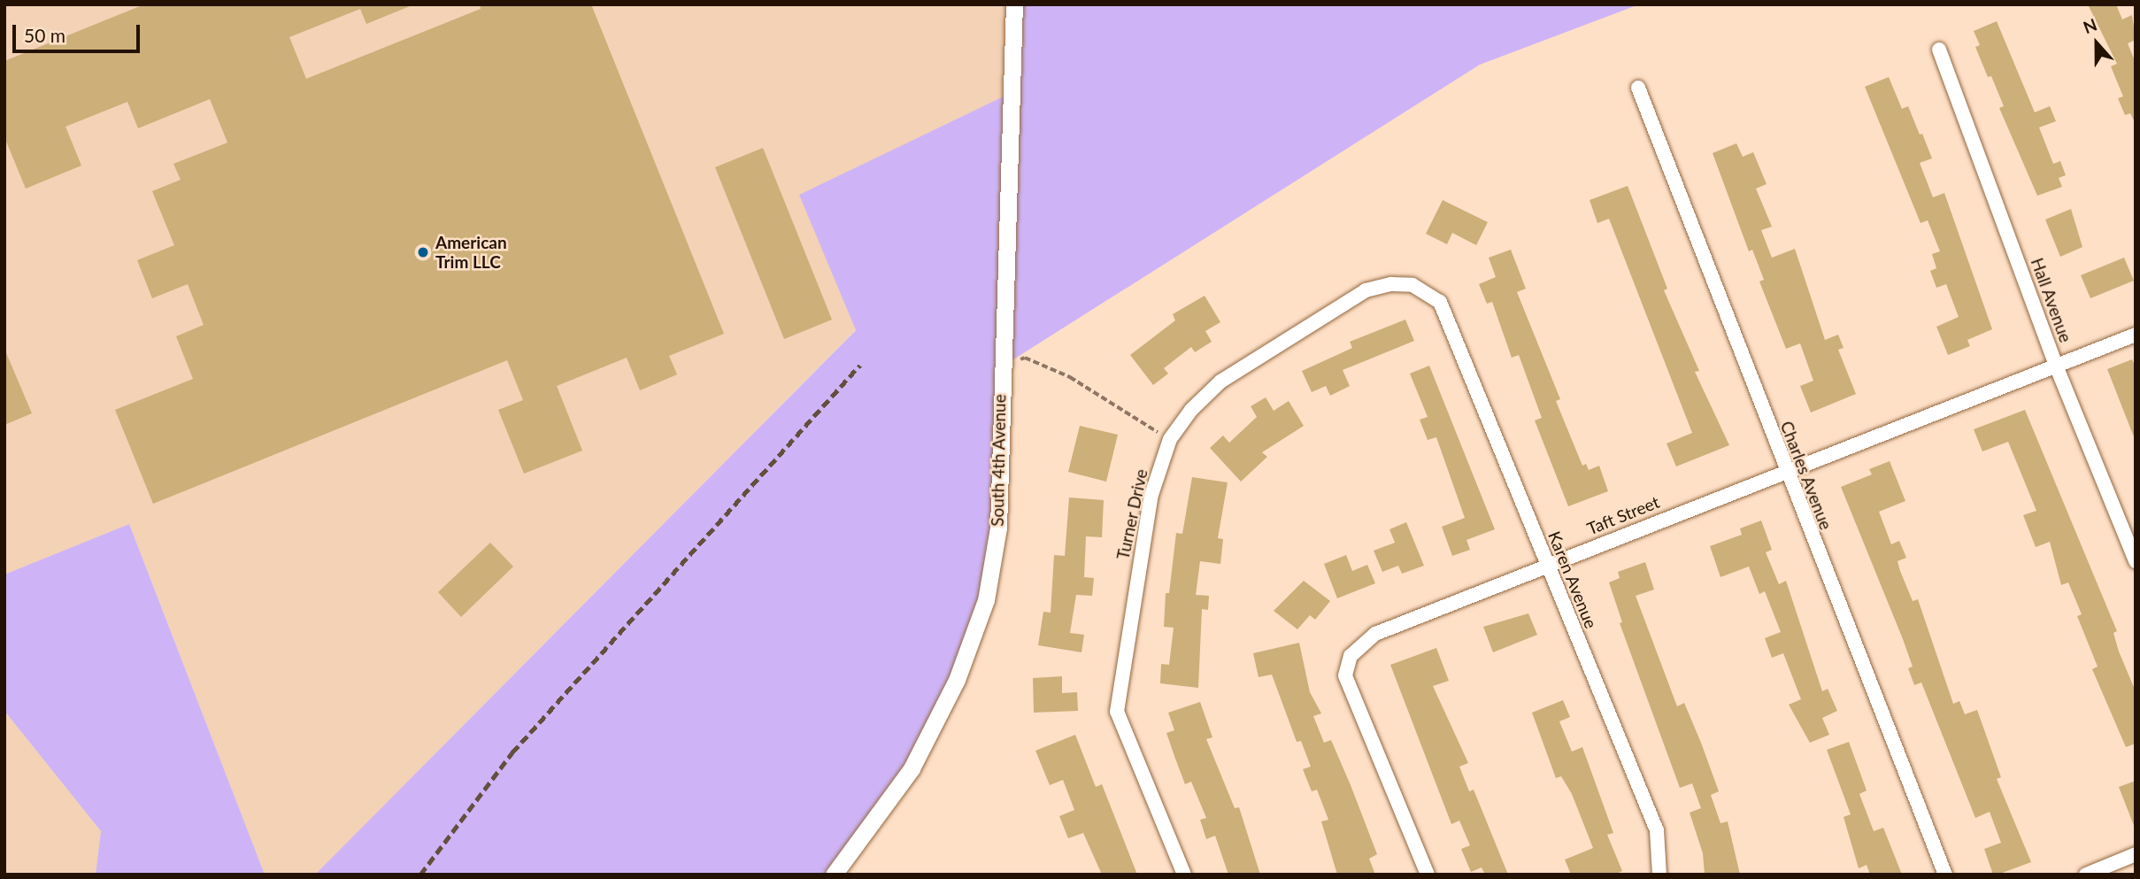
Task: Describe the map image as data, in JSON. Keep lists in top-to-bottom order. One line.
{"streets":{"street":["Hall Avenue","South 4th Avenue","Charles Avenue","Turner Drive","Taft Street","Karen Avenue"]},"crossings":[["Hall Avenue","Taft Street"],["Charles Avenue","Taft Street"],["Turner Drive","Karen Avenue"],["Taft Street","Karen Avenue"]],"places":["American Trim LLC"],"scale_bar":"50 m","north":"top"}
